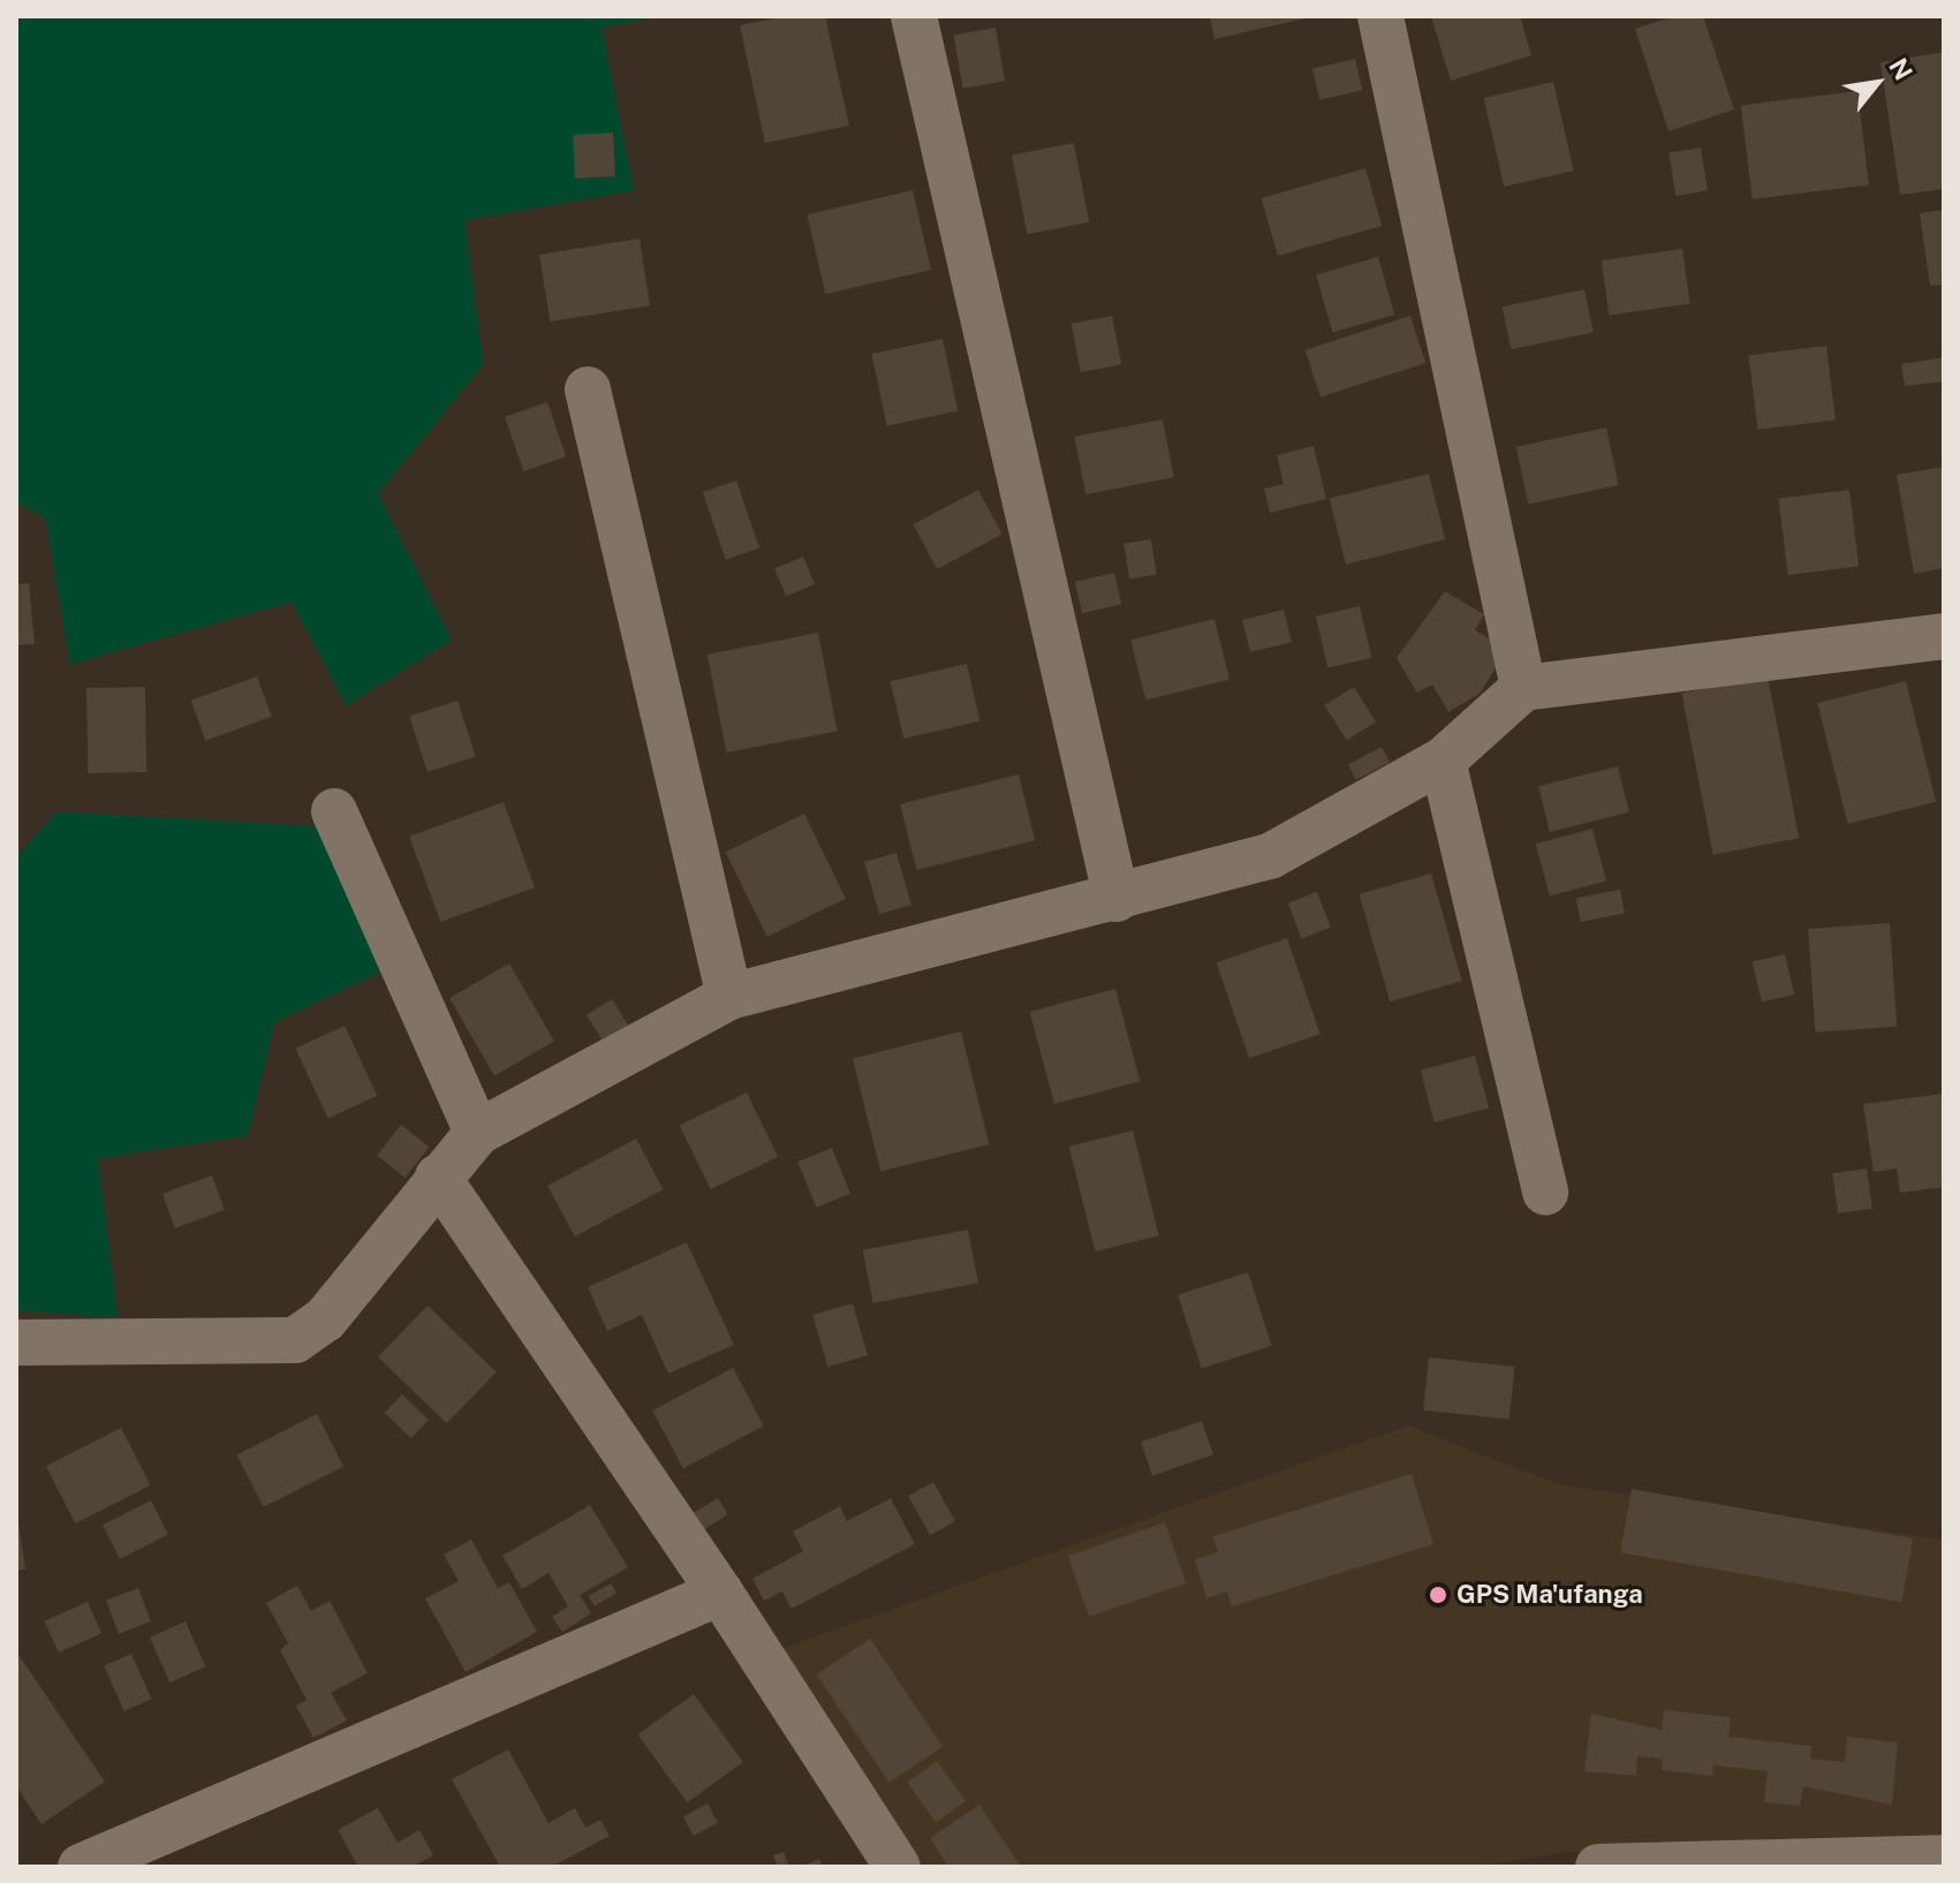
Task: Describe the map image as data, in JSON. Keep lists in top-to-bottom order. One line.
{"places":["GPS Ma'ufanga"],"north":"top right"}
